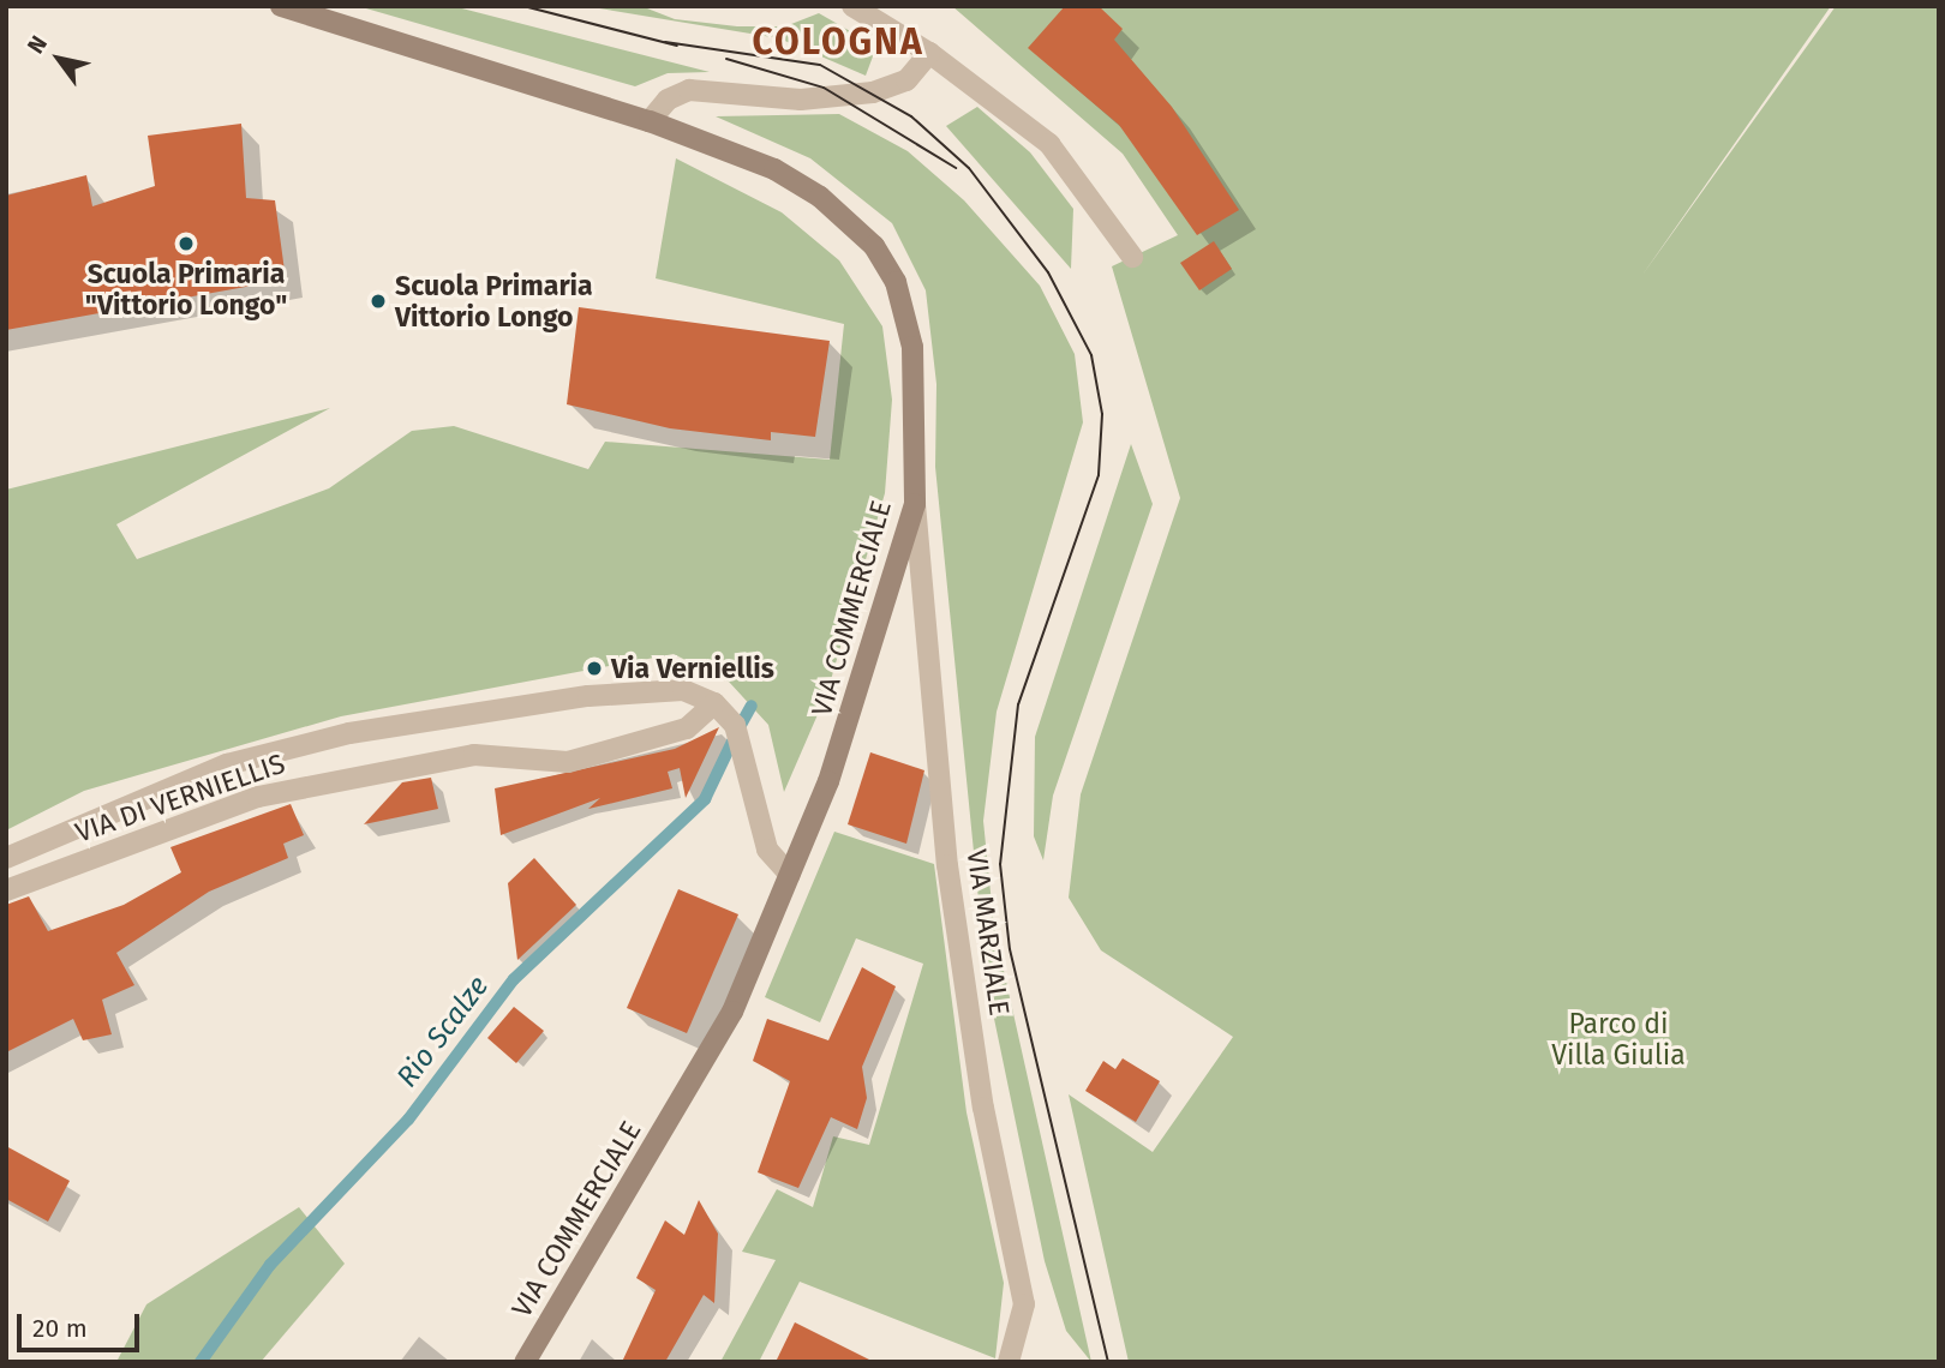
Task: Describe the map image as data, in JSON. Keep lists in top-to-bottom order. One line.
{"streets":{"main road":["VIA COMMERCIALE"],"street":["VIA DI VERNIELLIS","VIA MARZIALE"]},"crossings":[["VIA COMMERCIALE","VIA MARZIALE"]],"districts":["COLOGNA"],"water":["Rio Scalze"],"parks":["Parco di Villa Giulia"],"places":["Scuola Primaria \"Vittorio Longo\"","Scuola Primaria Vittorio Longo","Via Verniellis"],"scale_bar":"20 m","north":"top left"}
